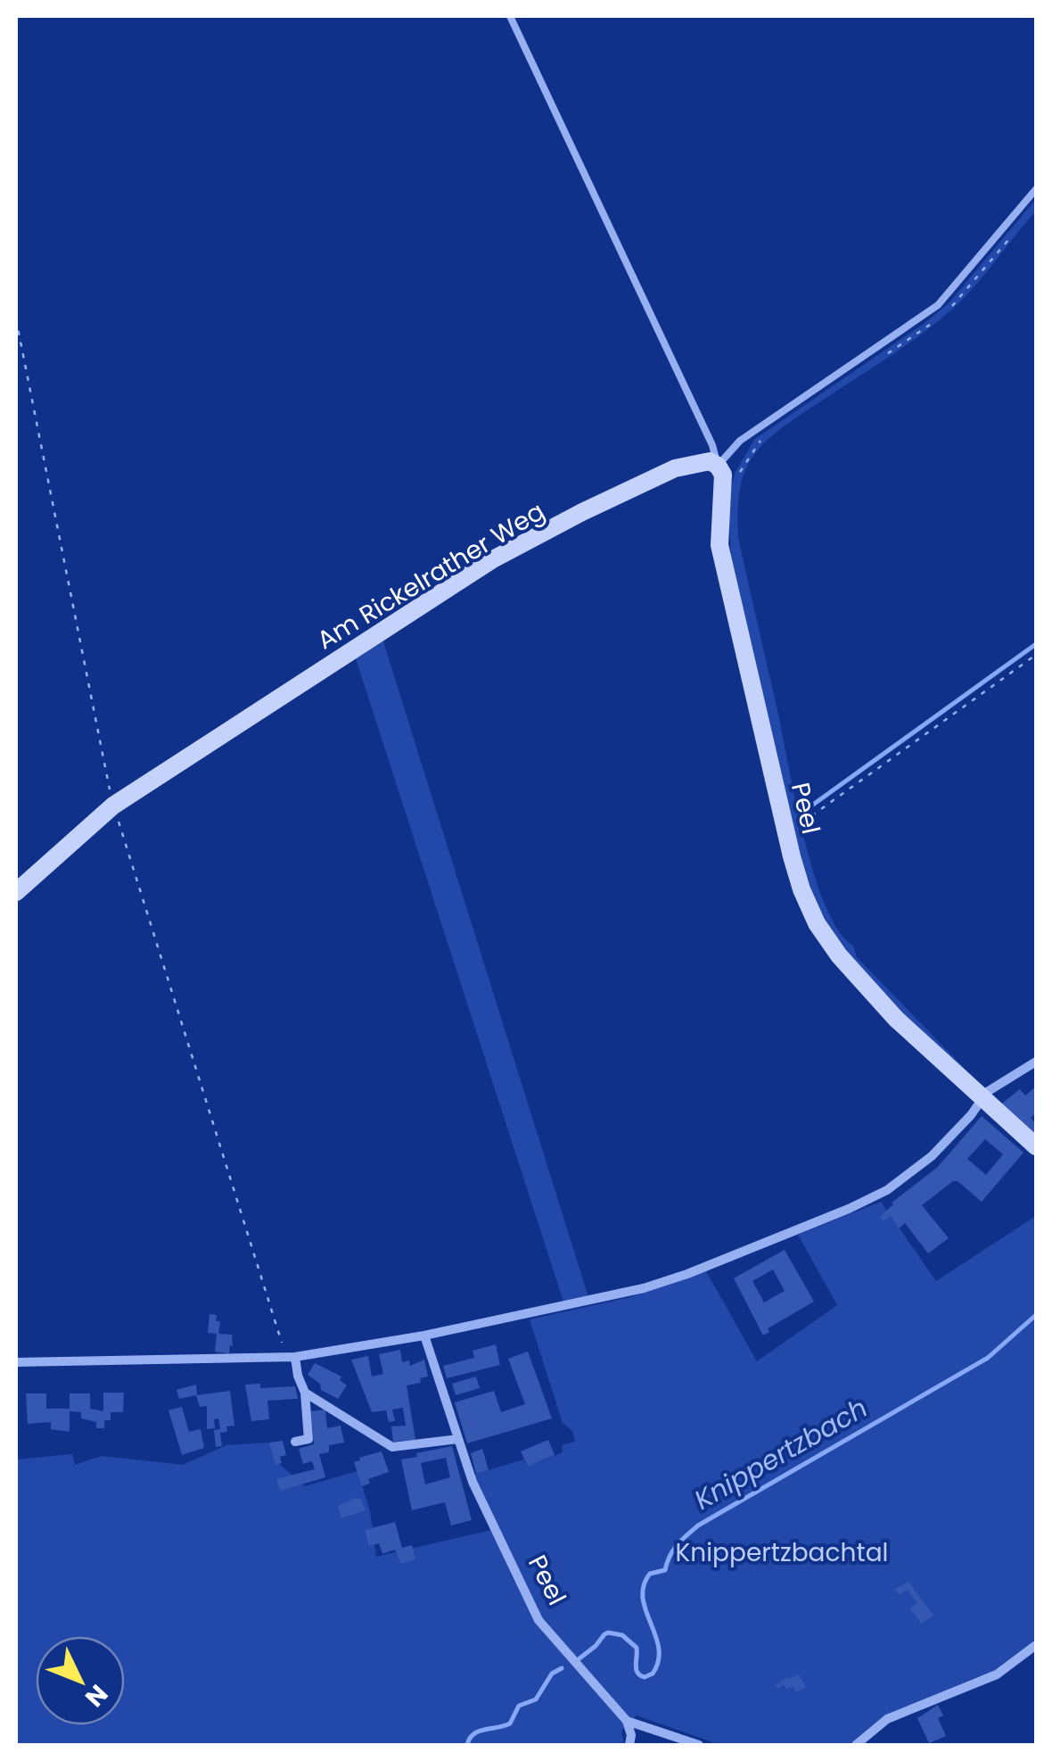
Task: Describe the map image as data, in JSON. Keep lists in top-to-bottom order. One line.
{"streets":{"street":["Am Rickelrather Weg","Peel"]},"crossings":[["Am Rickelrather Weg","Peel"]],"water":["Knippertzbach"],"parks":["Knippertzbachtal"],"north":"bottom right"}
